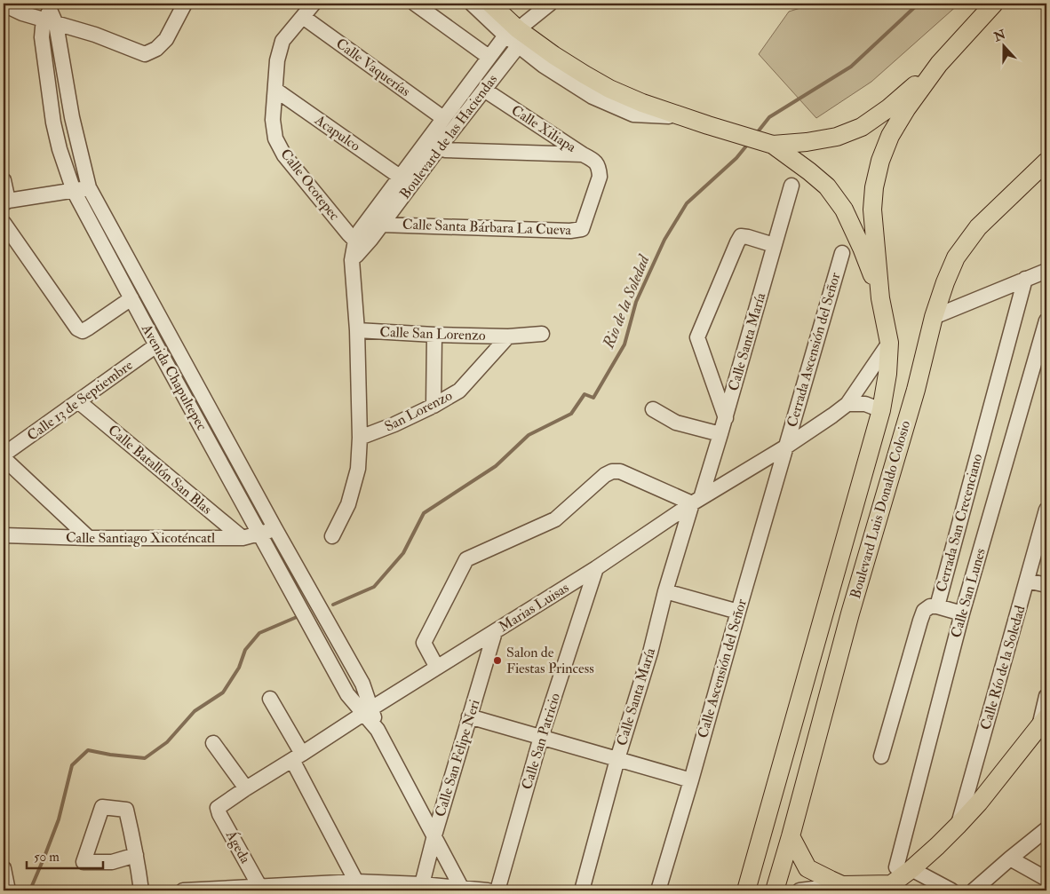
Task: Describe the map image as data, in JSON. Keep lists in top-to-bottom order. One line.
{"streets":{"main road":["Boulevard Luis Donaldo Colosio"],"street":["Calle Vaquerías","Calle Xiliapa","Acapulco","Boulevard de las Haciendas","Calle Ocotepec","Calle Santa Bárbara La Cueva","Calle San Lorenzo","Calle Santa María","Cerrada Ascensión del Señor","Avenida Chapultepec","Calle 13 de Septiembre","San Lorenzo","Calle Batallón San Blas","Cerrada San Crecenciano","Calle Santiago Xicoténcatl","Calle San Lunes","Marias Luisas","Calle Río de la Soledad","Calle Ascensión del Señor","Calle San Patricio","Calle San Felipe Neri","Ágeda"]},"crossings":[["Calle Vaquerías","Boulevard de las Haciendas"],["Calle Vaquerías","Calle Ocotepec"],["Calle Xiliapa","Boulevard de las Haciendas"],["Calle Xiliapa","Calle Santa Bárbara La Cueva"],["Acapulco","Boulevard de las Haciendas"],["Acapulco","Calle Ocotepec"],["Boulevard de las Haciendas","Calle Ocotepec"],["Boulevard de las Haciendas","Calle Santa Bárbara La Cueva"],["Calle San Lorenzo","San Lorenzo"],["Calle Santa María","Marias Luisas"],["Cerrada Ascensión del Señor","Marias Luisas"],["Cerrada Ascensión del Señor","Calle Ascensión del Señor"],["Avenida Chapultepec","Calle 13 de Septiembre"],["Avenida Chapultepec","Calle Santiago Xicoténcatl"],["Avenida Chapultepec","Marias Luisas"],["Calle 13 de Septiembre","Calle Batallón San Blas"],["Calle Batallón San Blas","Calle Santiago Xicoténcatl"],["Boulevard Luis Donaldo Colosio","Marias Luisas"],["Marias Luisas","Calle Ascensión del Señor"],["Marias Luisas","Calle San Patricio"],["Marias Luisas","Calle San Felipe Neri"],["Marias Luisas","Ágeda"]],"water":["Rio de la Soledad"],"places":["Salon de Fiestas Princess"],"scale_bar":"50 m","north":"top"}
